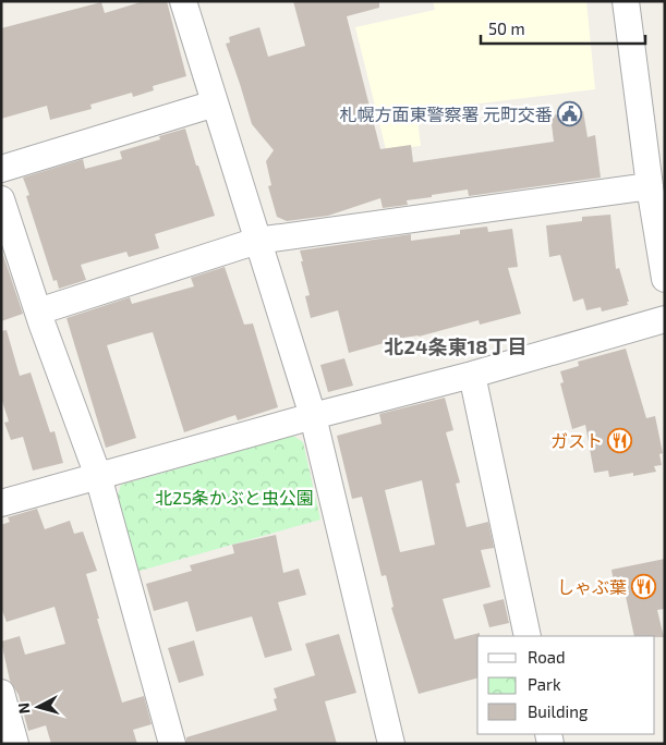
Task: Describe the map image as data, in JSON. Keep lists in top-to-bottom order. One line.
{"districts":["北24条東18丁目"],"parks":["北25条かぶと虫公園"],"places":{"public building":["札幌方面東警察署 元町交番"],"restaurant":["ガスト","しゃぶ葉"]},"legend":["Road","Park","Building"],"scale_bar":"50 m","north":"left"}
